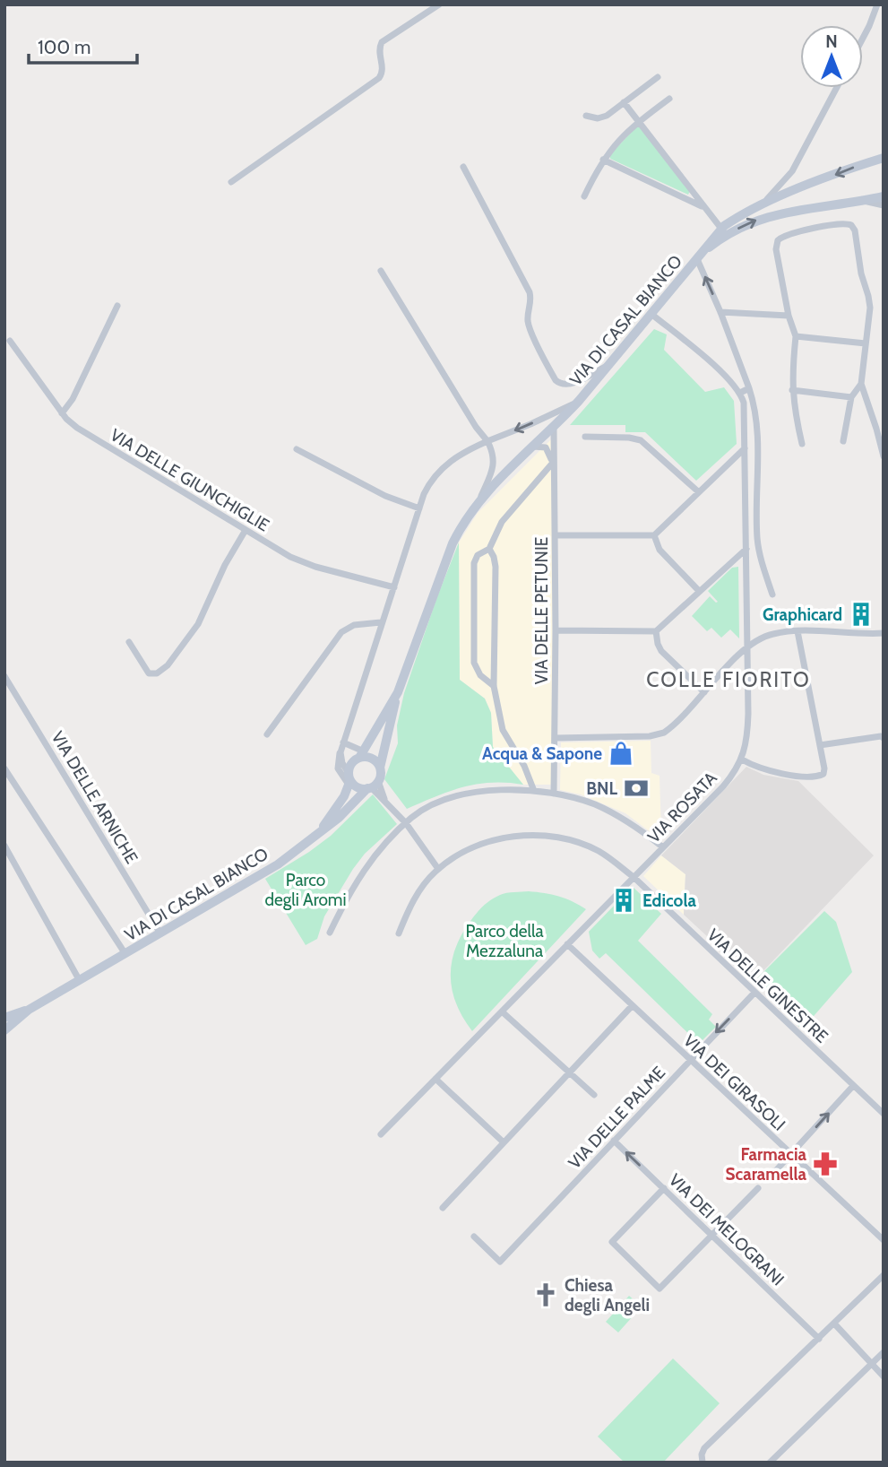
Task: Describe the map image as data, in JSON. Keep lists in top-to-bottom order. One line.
{"streets":{"main road":["VIA DI CASAL BIANCO"],"street":["VIA DELLE GIUNCHIGLIE","VIA DELLE PETUNIE","VIA DELLE ARNICHE","VIA ROSATA","VIA DELLE GINESTRE","VIA DEI GIRASOLI","VIA DELLE PALME","VIA DEI MELOGRANI"]},"crossings":[["VIA DI CASAL BIANCO","VIA DELLE GIUNCHIGLIE"],["VIA DI CASAL BIANCO","VIA DELLE PETUNIE"],["VIA DI CASAL BIANCO","VIA DELLE ARNICHE"],["VIA ROSATA","VIA DELLE GINESTRE"],["VIA ROSATA","VIA DEI GIRASOLI"],["VIA DELLE GINESTRE","VIA DELLE PALME"],["VIA DEI GIRASOLI","VIA DELLE PALME"],["VIA DELLE PALME","VIA DEI MELOGRANI"]],"districts":["COLLE FIORITO"],"parks":["Parco degli Aromi","Parco della Mezzaluna"],"places":{"building":["Graphicard","Edicola"],"shop":["Acqua & Sapone"],"bank":["BNL"],"pharmacy":["Farmacia Scaramella"],"church":["Chiesa degli Angeli"]},"scale_bar":"100 m","north":"top"}
